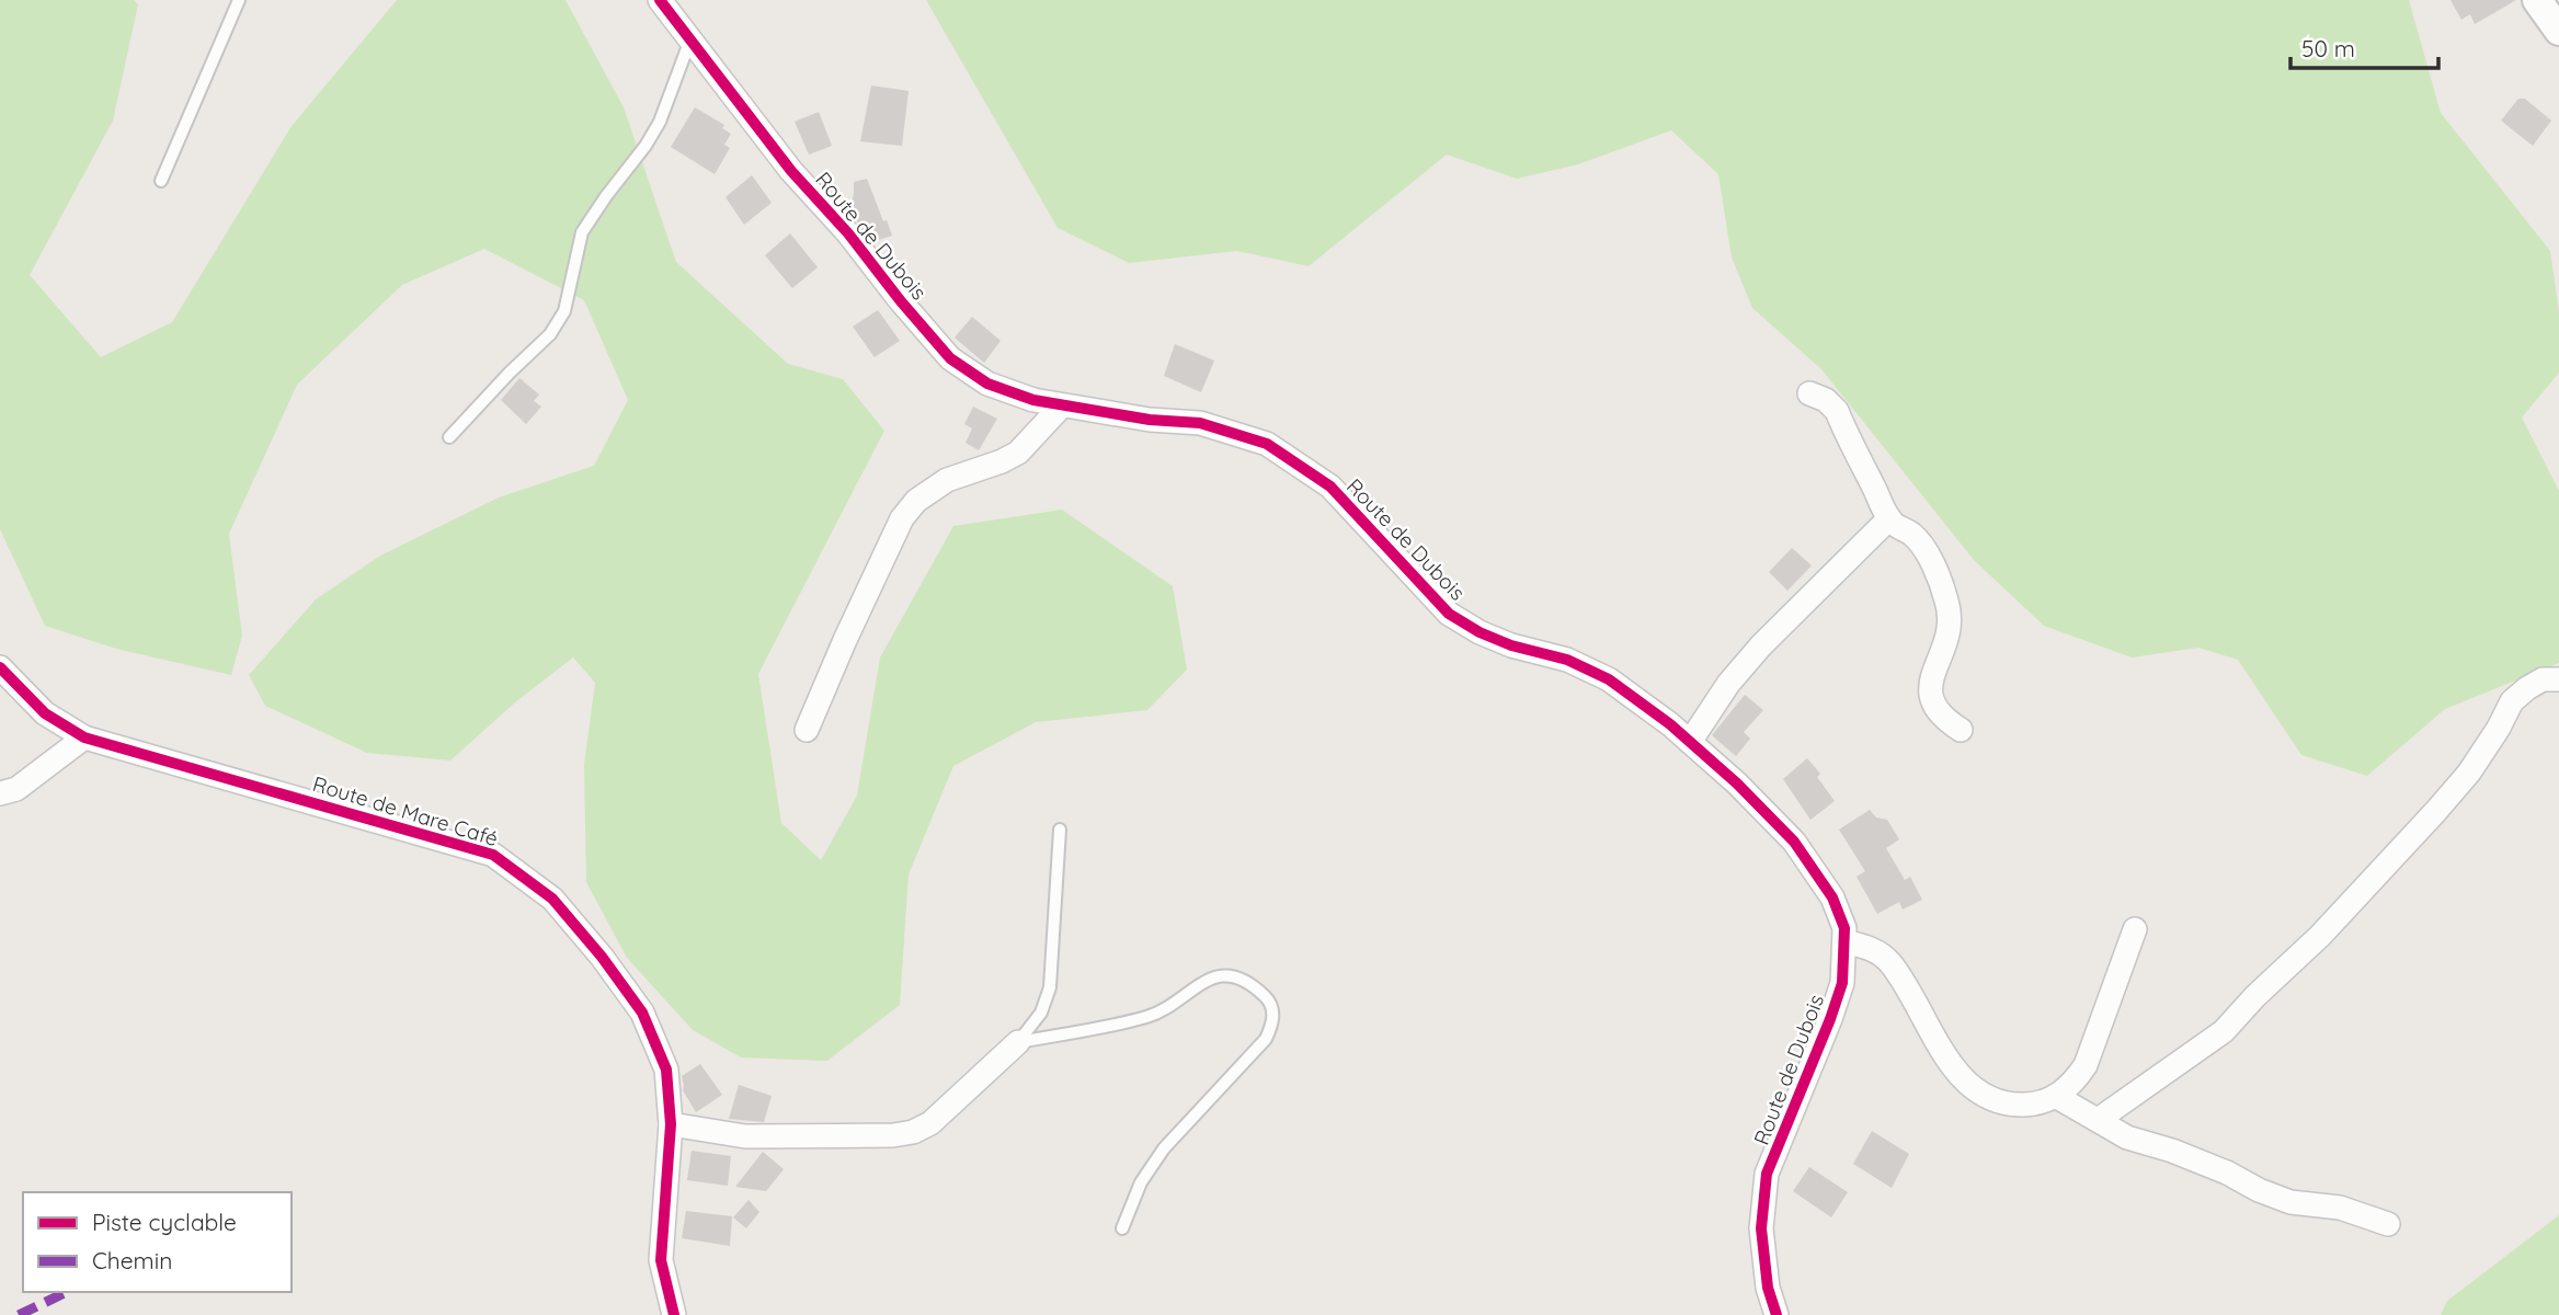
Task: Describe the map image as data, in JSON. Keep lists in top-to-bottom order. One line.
{"streets":{"street":["Route de Dubois","Route de Mare Café"]},"legend":["Piste cyclable","Chemin"],"scale_bar":"50 m"}
